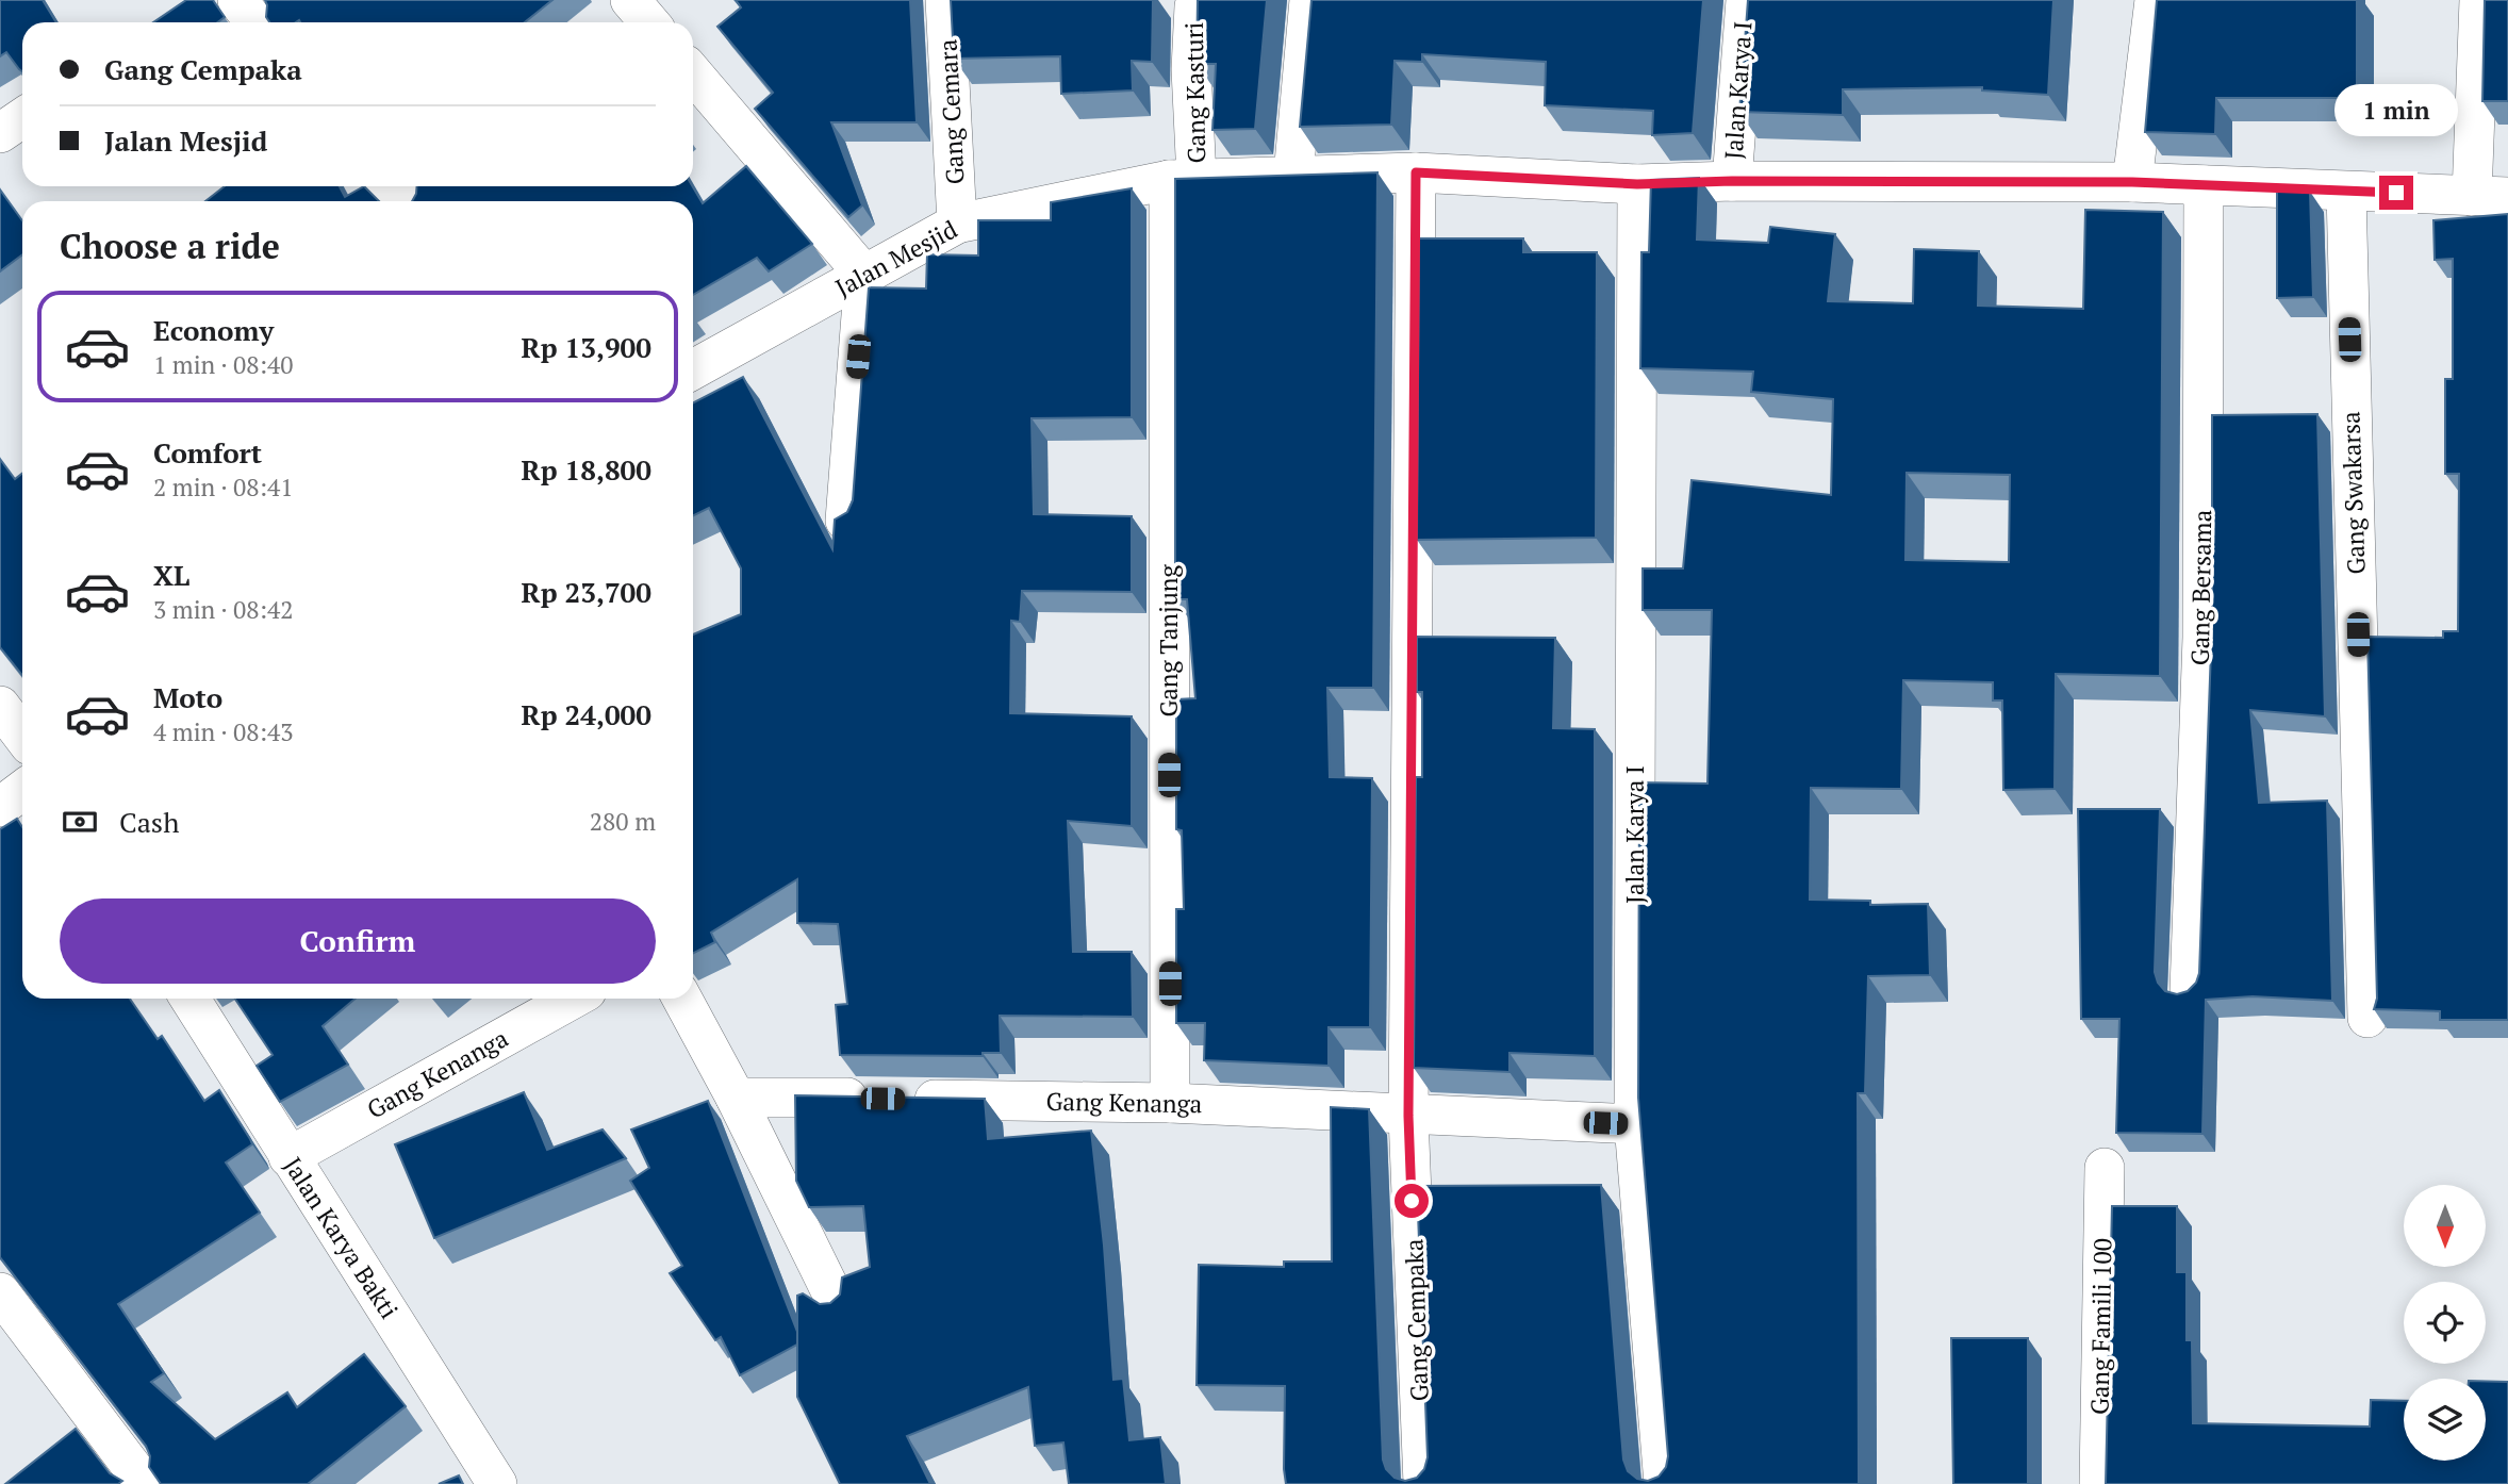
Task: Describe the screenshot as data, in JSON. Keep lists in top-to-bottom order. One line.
{"streets":{"street":["Jalan Karya I","Gang Kasturi","Gang Cemara","Jalan Mesjid","Gang Swakarsa","Gang Bersama","Gang Tanjung","Gang Kenanga","Jalan Karya Bakti","Gang Cempaka","Gang Famili 100"]},"crossings":[["Jalan Karya I","Jalan Mesjid"],["Jalan Karya I","Gang Kenanga"],["Gang Kasturi","Jalan Mesjid"],["Gang Kasturi","Gang Tanjung"],["Gang Cemara","Jalan Mesjid"],["Jalan Mesjid","Gang Swakarsa"],["Jalan Mesjid","Gang Bersama"],["Jalan Mesjid","Gang Tanjung"],["Jalan Mesjid","Gang Cempaka"],["Gang Tanjung","Gang Kenanga"],["Gang Kenanga","Jalan Karya Bakti"],["Gang Kenanga","Gang Cempaka"]],"north":"bottom","page":{"banner":["Gang Cempaka","Jalan Mesjid"],"bubble":"1 min","heading":"Choose a ride","list":[{"name":"Economy","note":"1 min · 08:40","value":"Rp 13,900"},{"name":"Comfort","note":"2 min · 08:41","value":"Rp 18,800"},{"name":"XL","note":"3 min · 08:42","value":"Rp 23,700"},{"name":"Moto","note":"4 min · 08:43","value":"Rp 24,000"}],"pay":["Cash","280 m"],"buttons":"Confirm"}}
